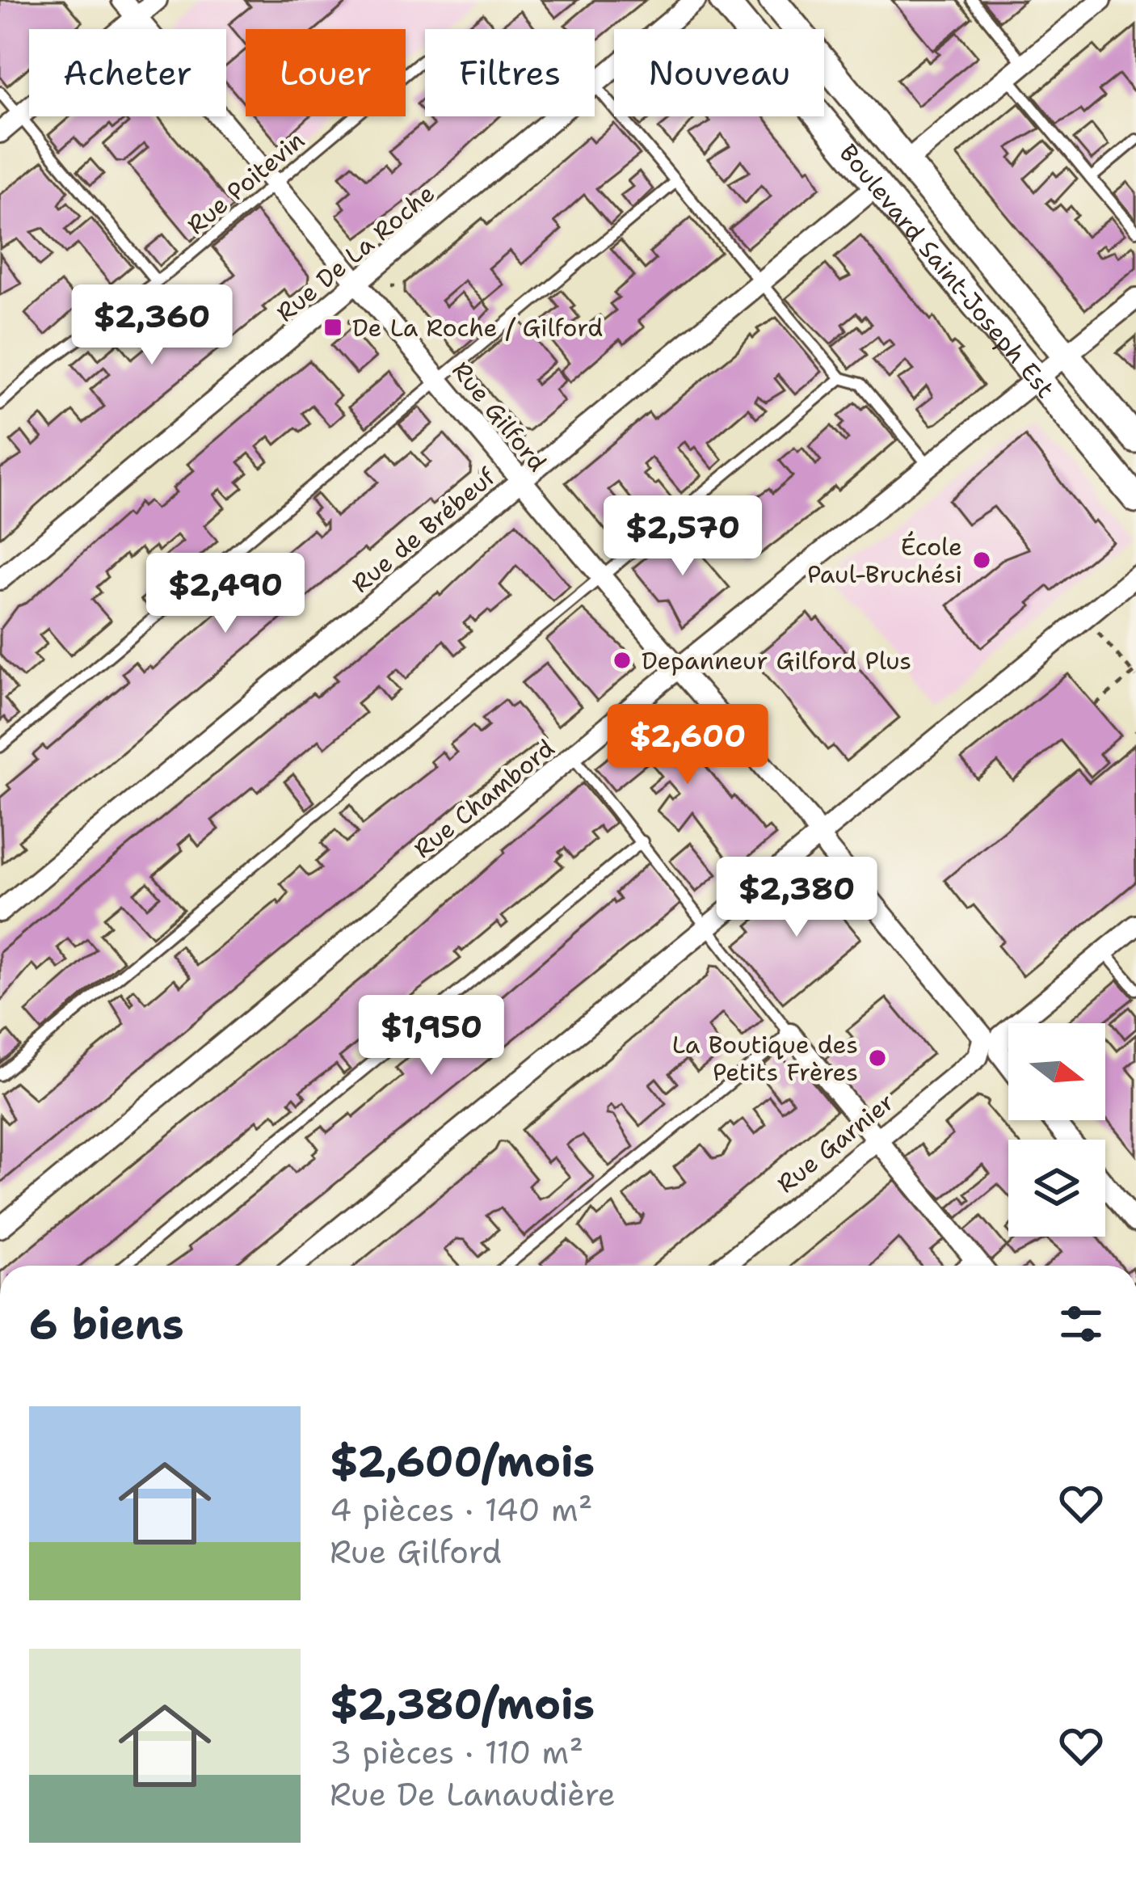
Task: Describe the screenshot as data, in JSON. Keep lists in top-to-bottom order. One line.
{"streets":{"main road":["Boulevard Saint-Joseph Est"],"street":["Rue De La Roche","Rue Gilford","Rue de Brébeuf","Rue Chambord","Rue Garnier"],"lane":["Rue Poitevin"]},"crossings":[["Rue Poitevin","Rue Gilford"],["Rue De La Roche","Rue Gilford"],["Boulevard Saint-Joseph Est","Rue de Brébeuf"],["Boulevard Saint-Joseph Est","Rue Chambord"],["Rue Gilford","Rue de Brébeuf"],["Rue Gilford","Rue Chambord"],["Rue Gilford","Rue Garnier"]],"places":{"transit":["De La Roche / Gilford"],"other":["École Paul-Bruchési","Depanneur Gilford Plus","La Boutique des Petits Frères"]},"north":"right","page":{"chip":["Acheter","Louer","Filtres","Nouveau"],"price":["$2,360","$2,570","$2,490","$2,600","$2,380","$1,950"],"heading":"6 biens","list":[{"name":"$2,600/mois","note":"4 pièces · 140 m² · Rue Gilford"},{"name":"$2,380/mois","note":"3 pièces · 110 m² · Rue De Lanaudière"}]}}
